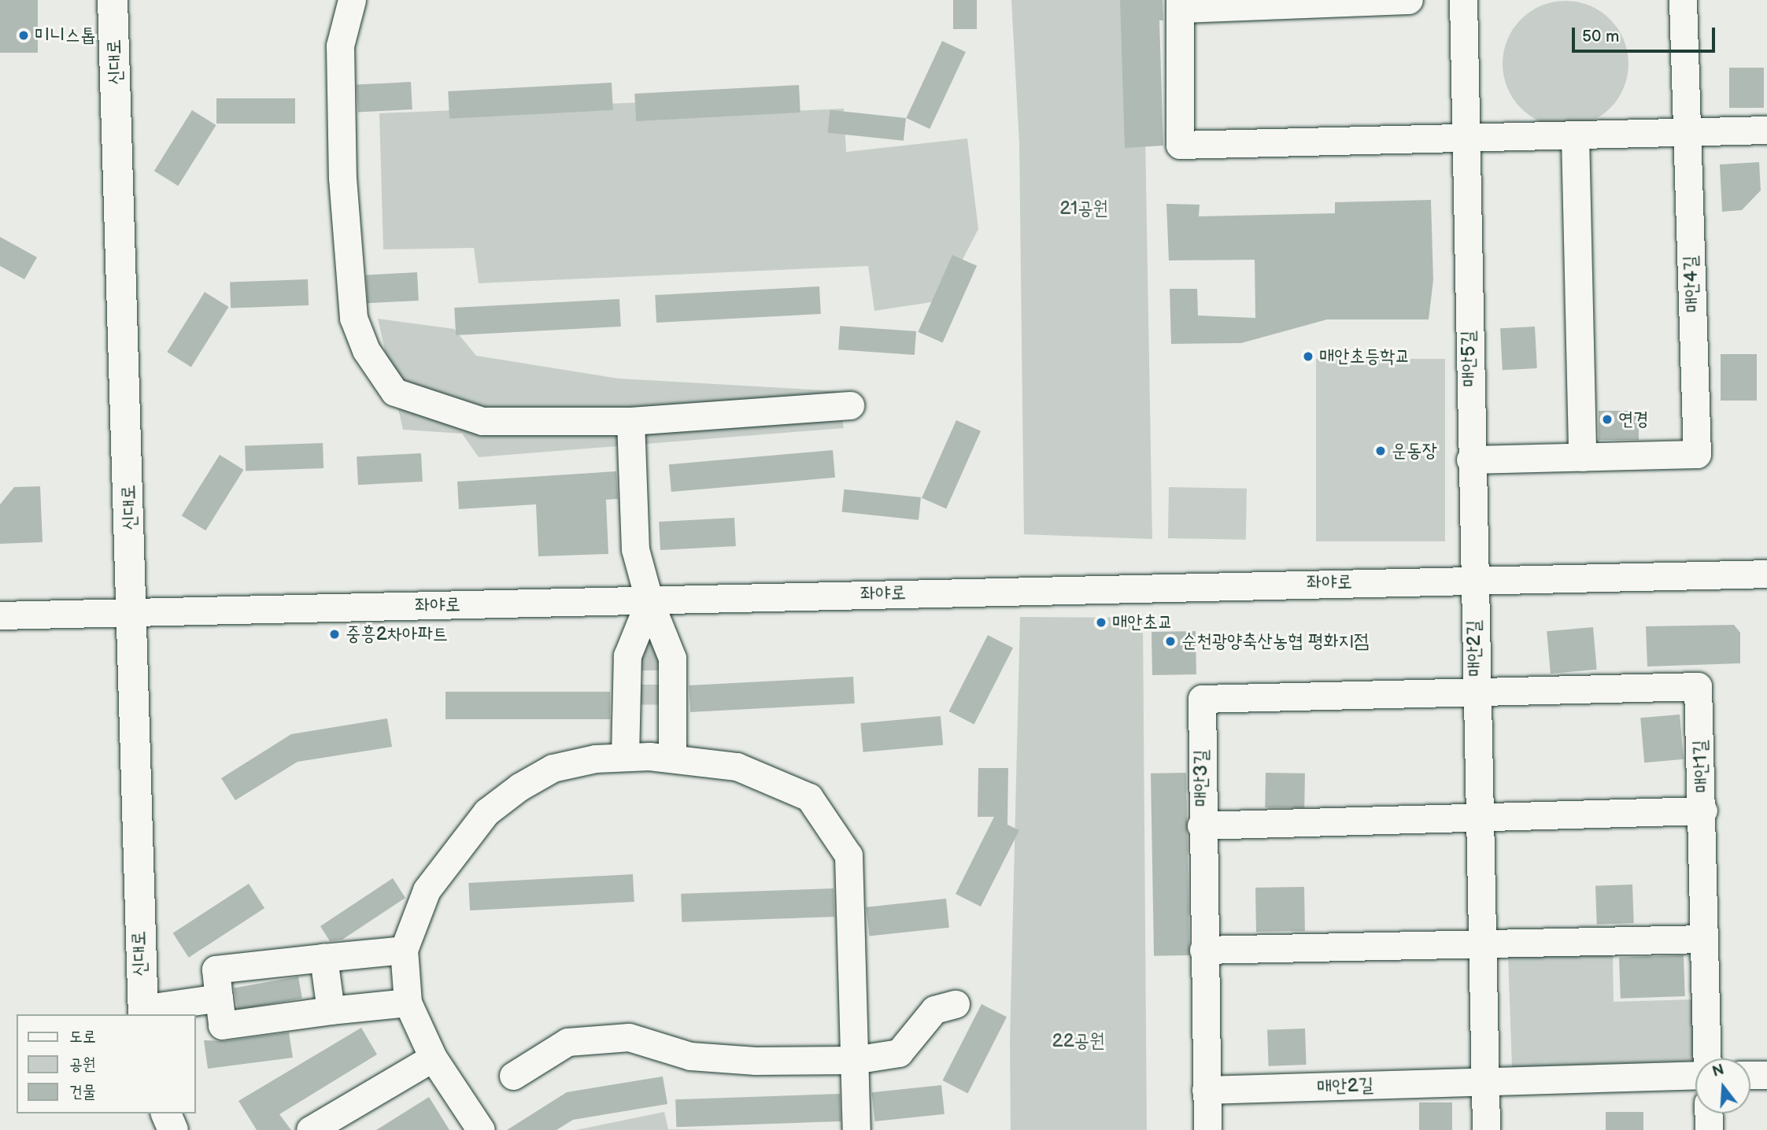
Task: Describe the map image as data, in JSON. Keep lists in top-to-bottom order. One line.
{"streets":{"main road":["신대로"],"street":["매안4길","매안5길","좌야로","매안2길","매안1길","매안3길"]},"crossings":[["신대로","좌야로"],["매안4길","매안5길"],["매안5길","좌야로"],["매안5길","매안2길"],["좌야로","매안2길"],["매안2길","매안1길"],["매안2길","매안3길"],["매안1길","매안3길"]],"parks":["21공원","22공원"],"places":["미니스톱","매안초등학교","연경","운동장","매안초교","중흥2차아파트","순천광양축산농협 평화지점"],"legend":["도로","공원","건물"],"scale_bar":"50 m","north":"top"}
